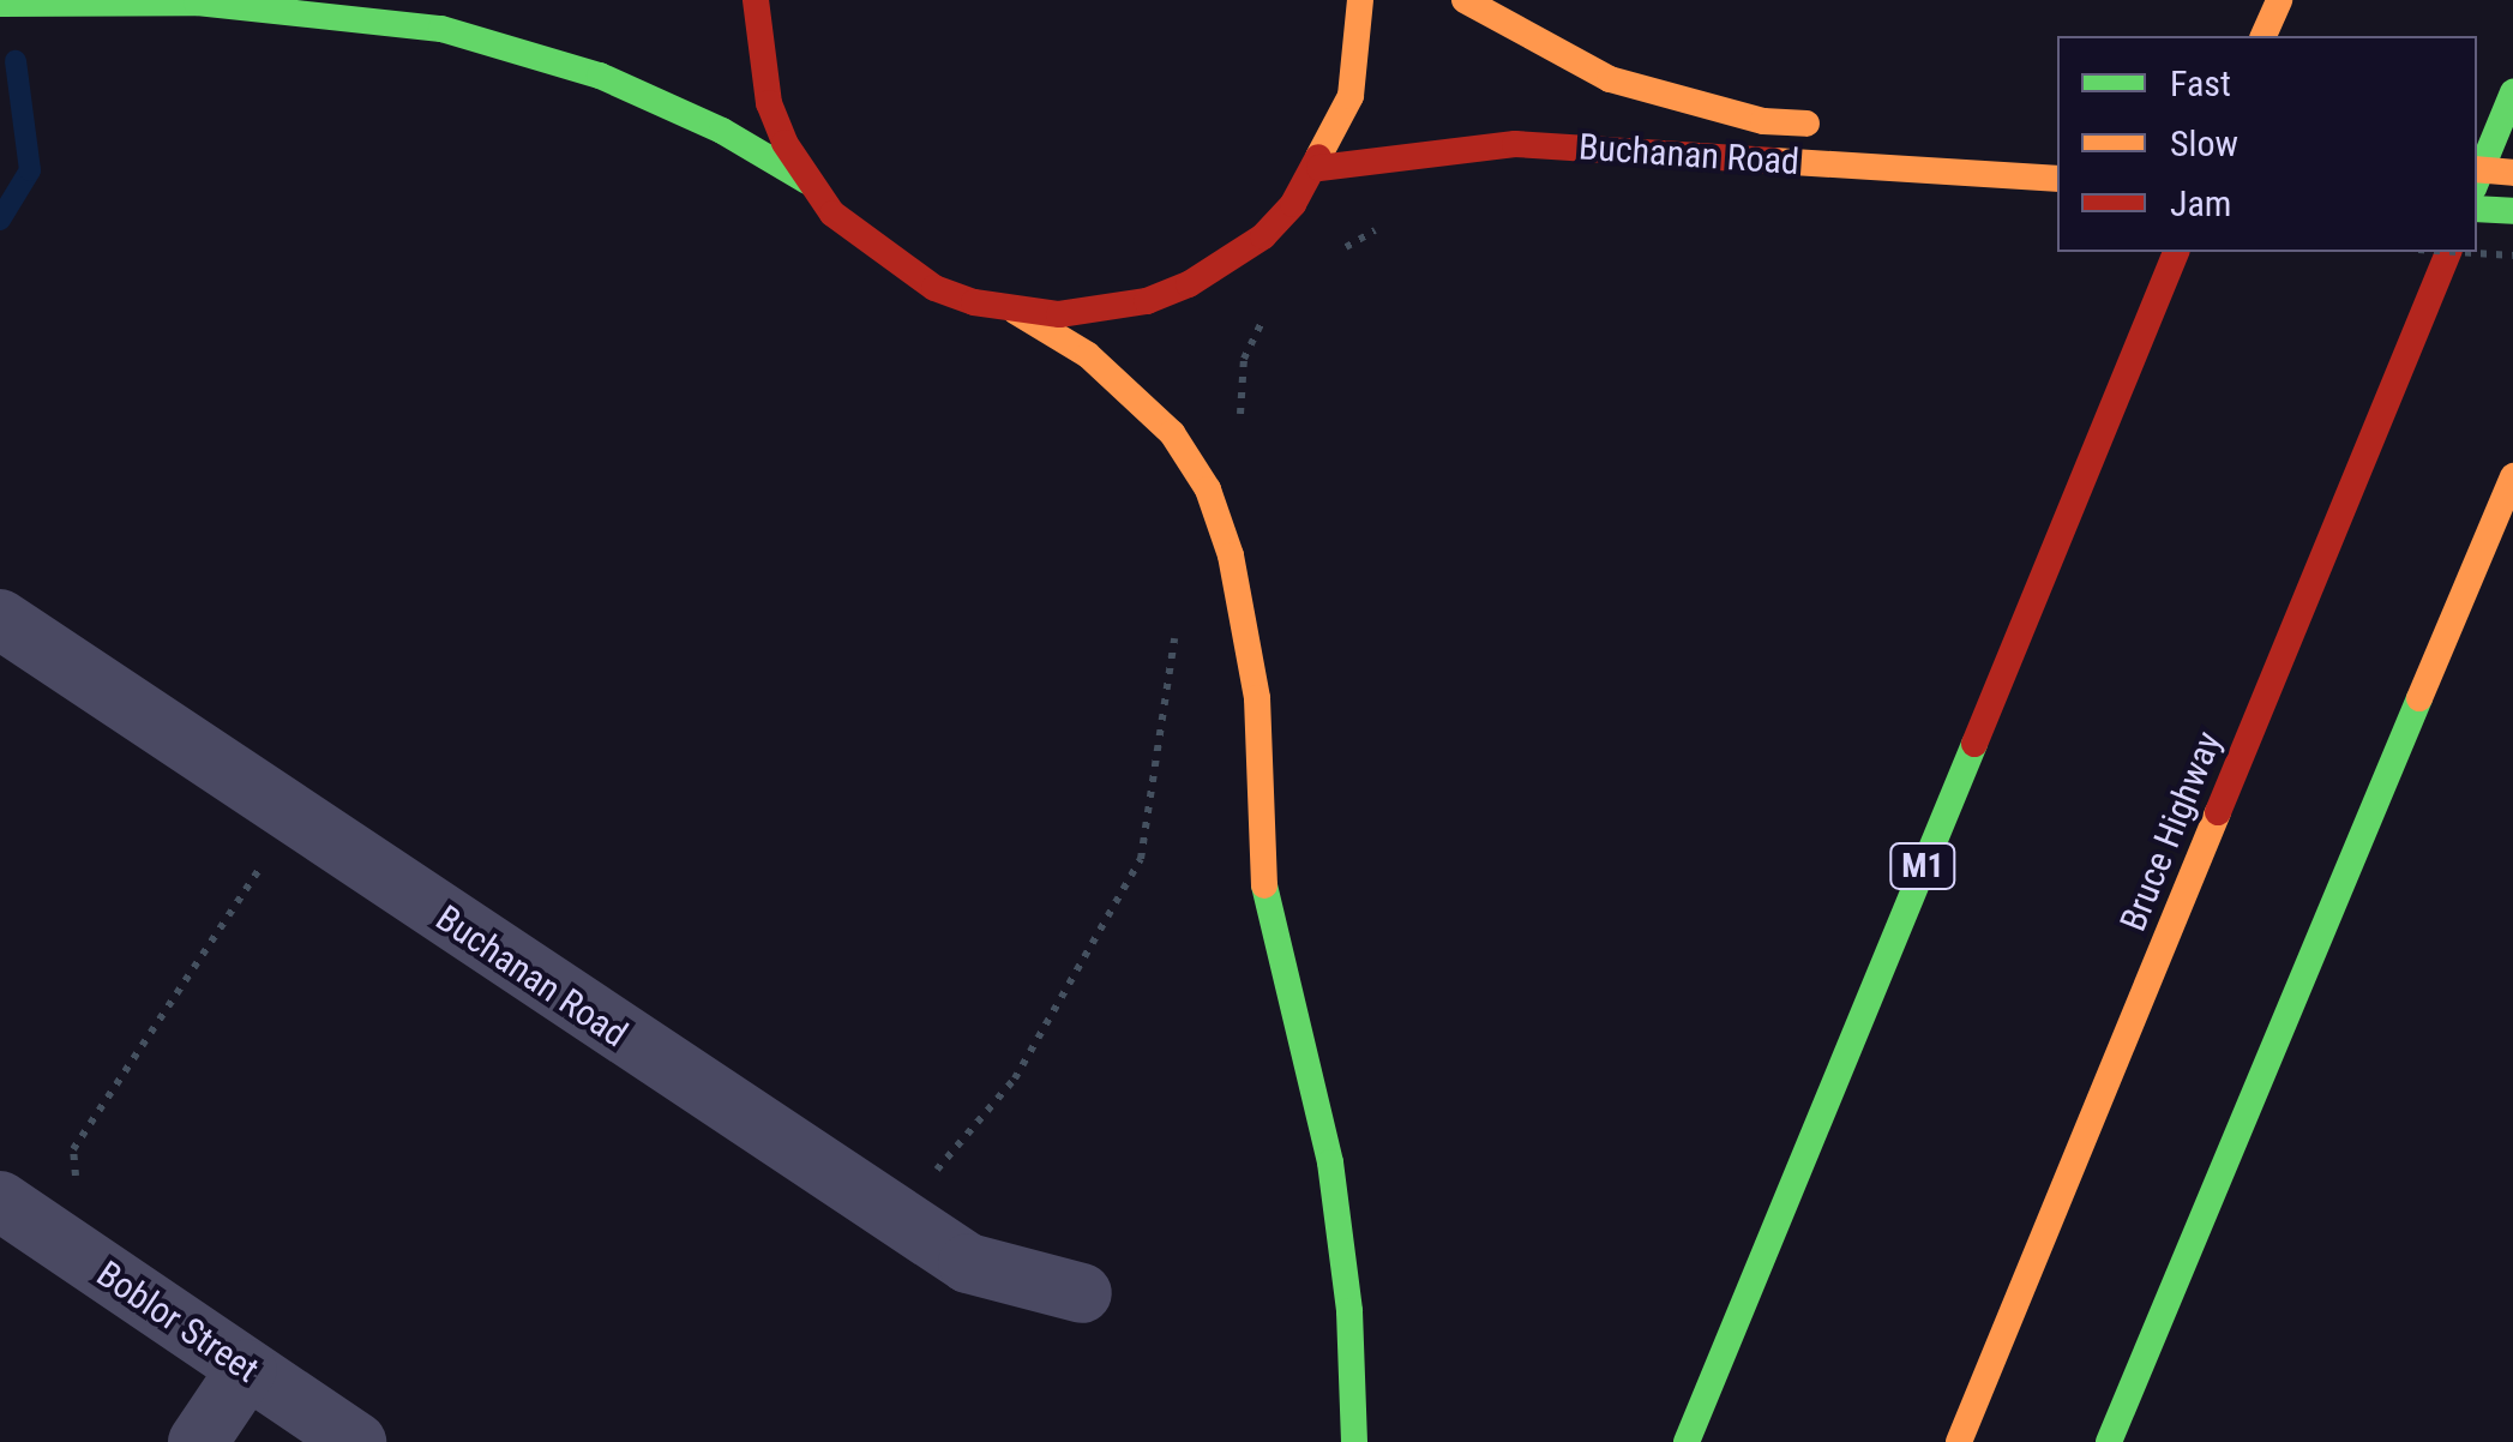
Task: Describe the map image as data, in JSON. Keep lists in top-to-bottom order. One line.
{"streets":{"main road":["Buchanan Road","Bruce Highway","M1"],"street":["Boblor Street"]},"legend":["Fast","Slow","Jam"]}
